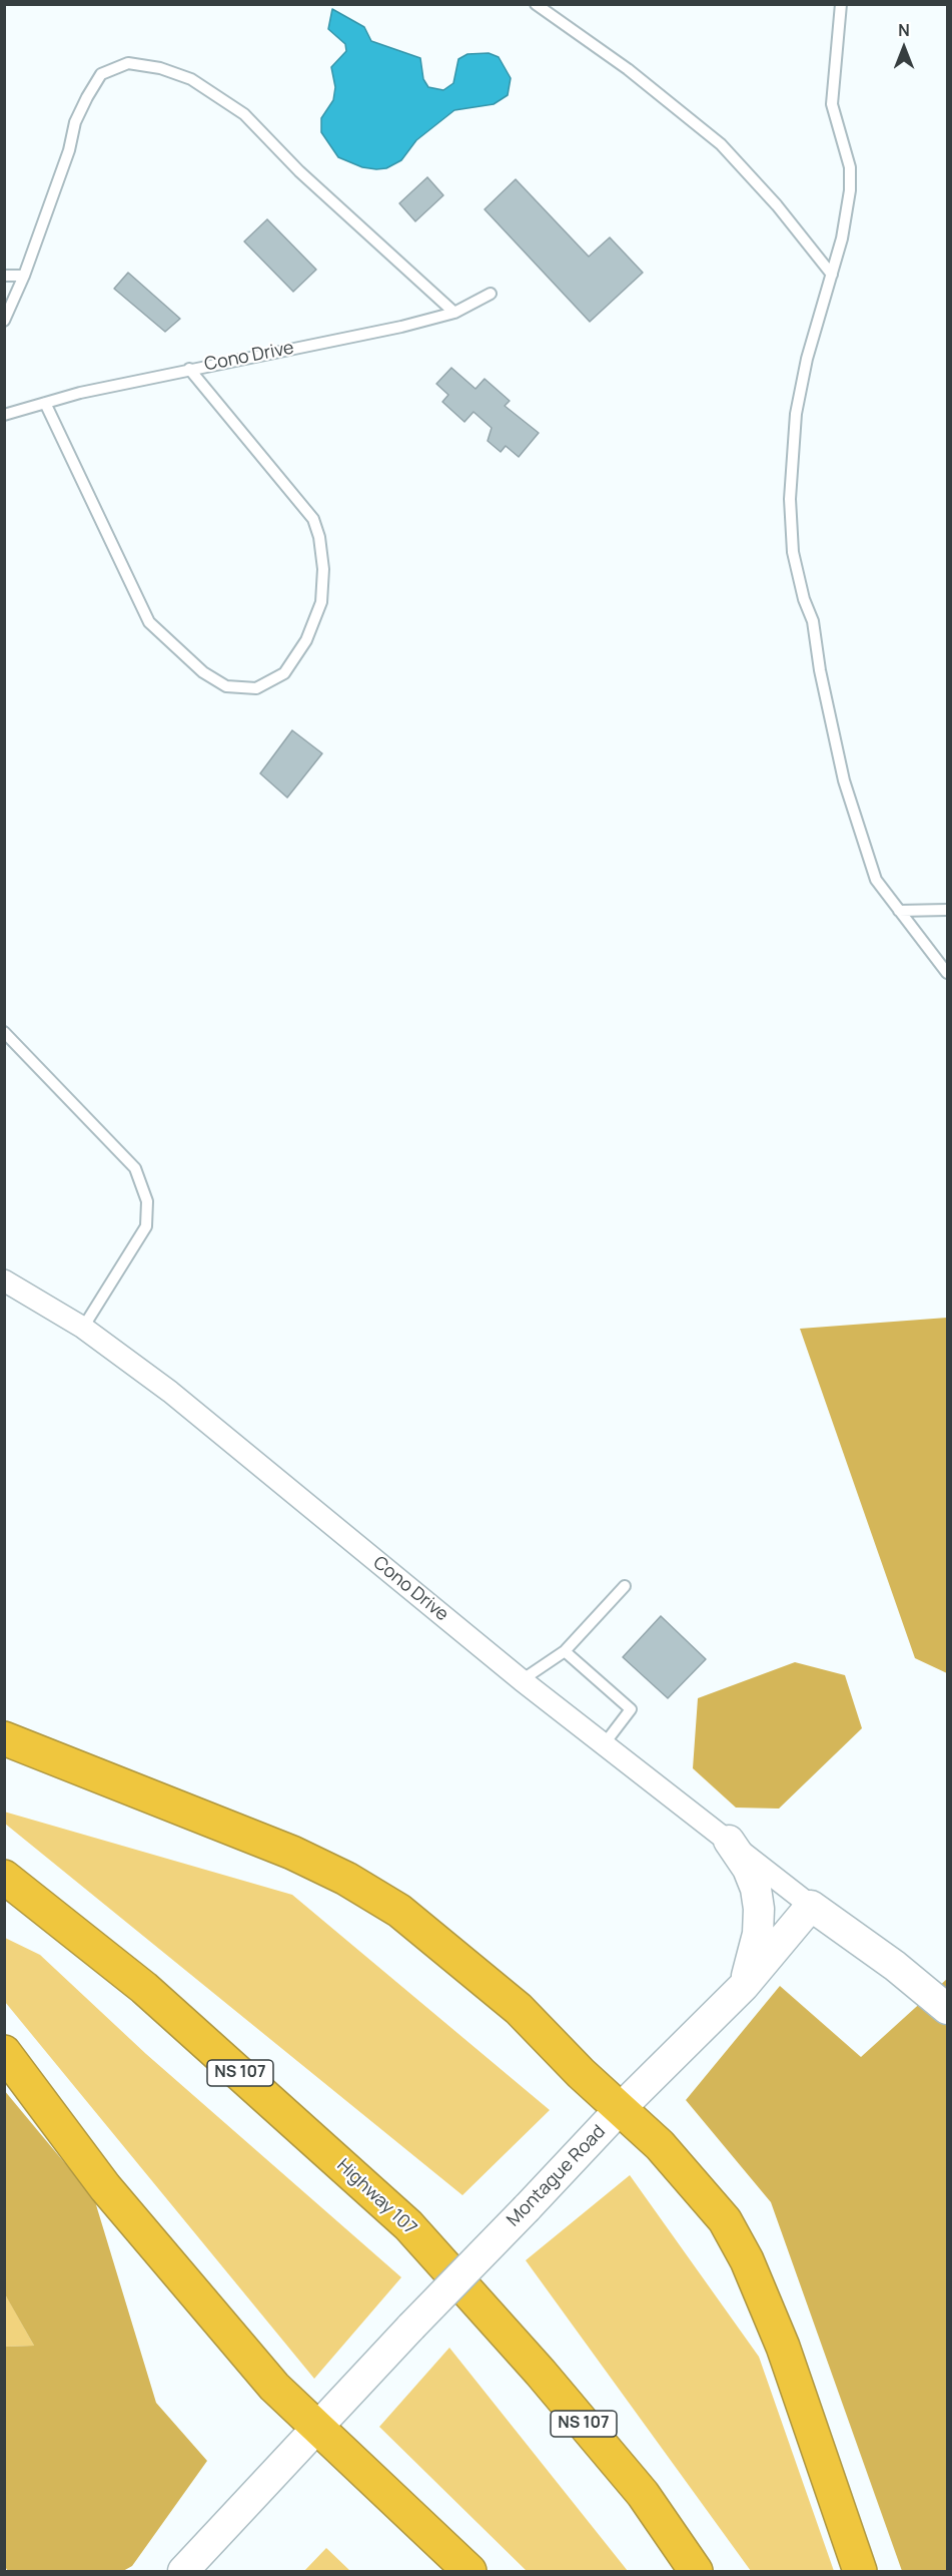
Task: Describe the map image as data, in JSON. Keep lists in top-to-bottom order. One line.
{"streets":{"highway":["NS 107","Highway 107"],"street":["Cono Drive","Montague Road"]},"crossings":[["Cono Drive","Montague Road"]],"north":"top"}
